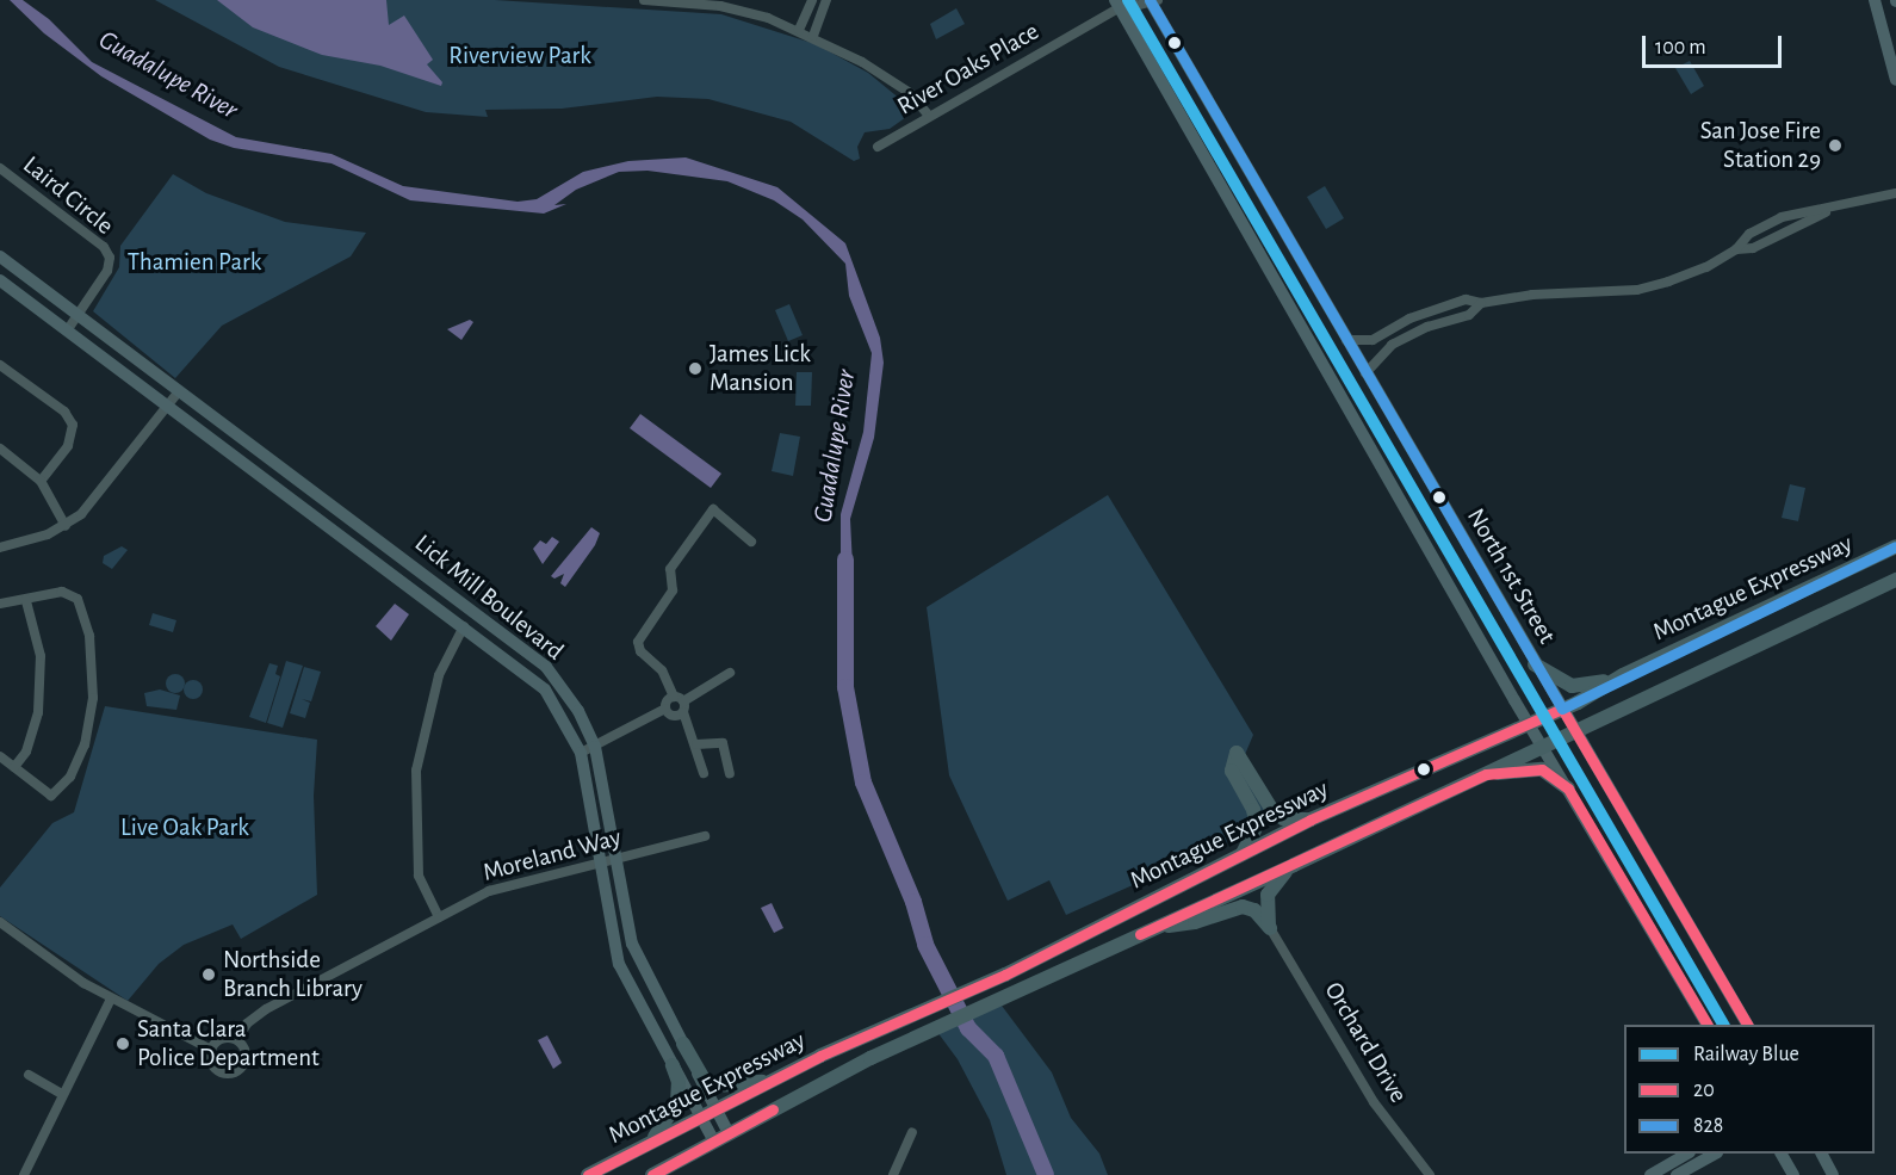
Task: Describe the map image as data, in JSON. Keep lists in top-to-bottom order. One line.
{"streets":{"highway":["Montague Expressway"],"main road":["North 1st Street","Lick Mill Boulevard"],"street":["River Oaks Place","Laird Circle","Moreland Way","Orchard Drive"]},"crossings":[["Laird Circle","Lick Mill Boulevard"],["North 1st Street","Montague Expressway"],["Montague Expressway","Lick Mill Boulevard"],["Lick Mill Boulevard","Moreland Way"]],"water":["Guadalupe River"],"parks":["Riverview Park","Thamien Park","Live Oak Park"],"places":["San Jose Fire Station 29","James Lick Mansion","Northside Branch Library","Santa Clara Police Department"],"lines":["rail line Blue","transit line 828","transit line 20"],"legend":["Railway Blue","20","828"],"scale_bar":"100 m"}
